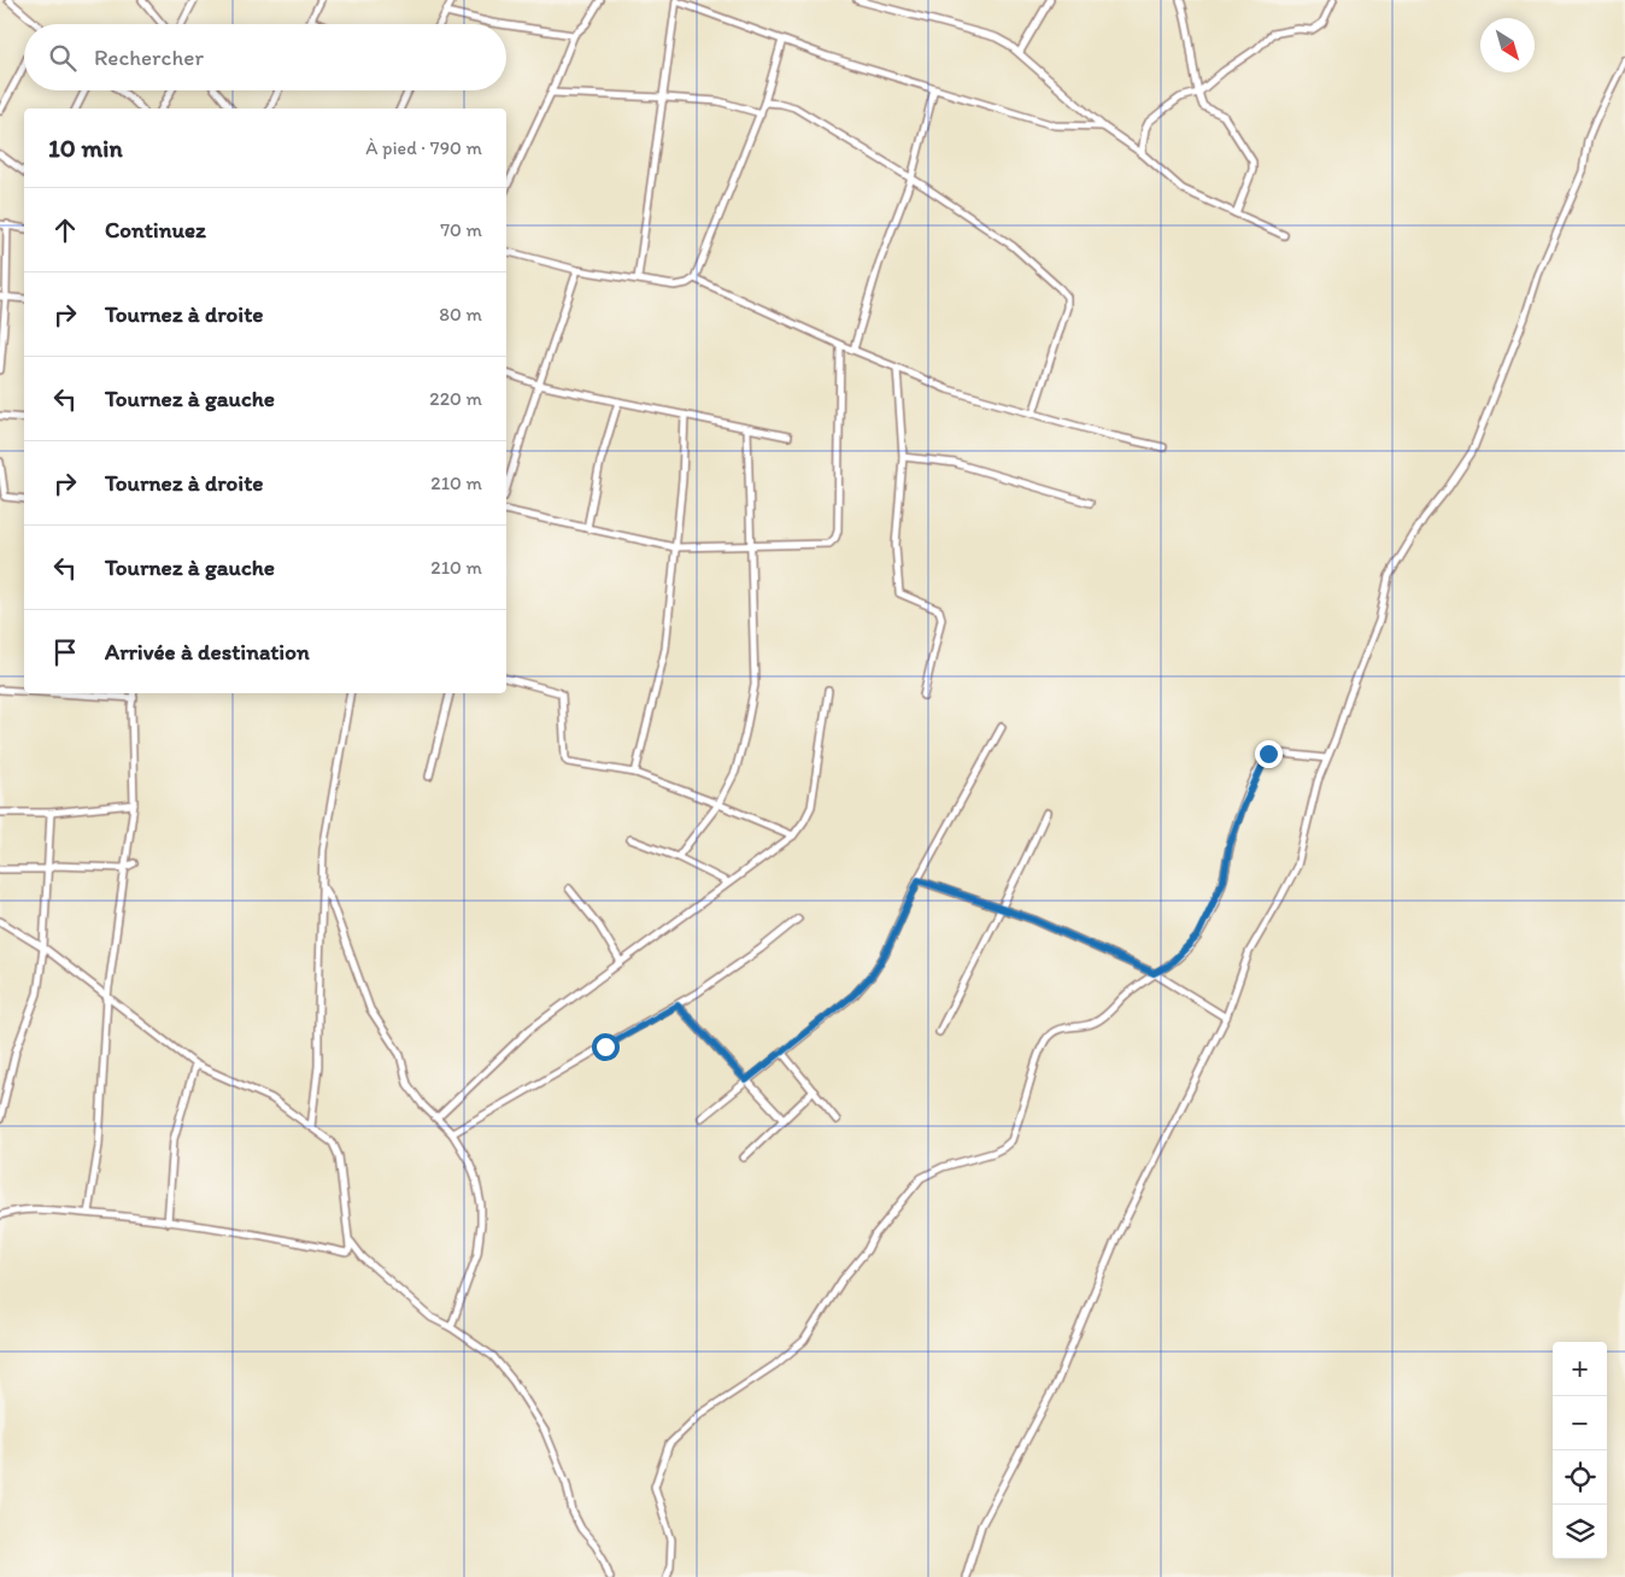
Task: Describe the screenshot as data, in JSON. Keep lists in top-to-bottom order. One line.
{"north":"bottom right","page":{"search":"Rechercher","heading":["10 min","À pied · 790 m"],"list":[["Continuez","70 m"],["Tournez à droite","80 m"],["Tournez à gauche","220 m"],["Tournez à droite","210 m"],["Tournez à gauche","210 m"],"Arrivée à destination"],"map_buttons":["+","−"]}}
